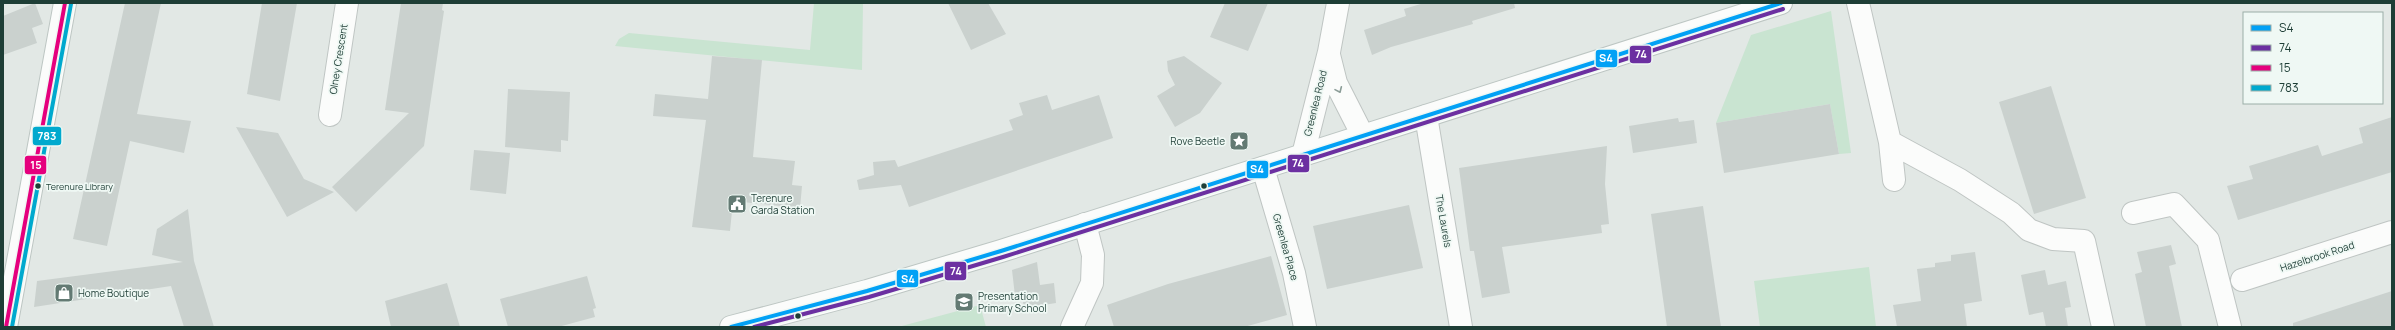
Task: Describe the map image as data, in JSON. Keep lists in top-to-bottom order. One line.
{"streets":{"street":["Olney Crescent","Greenlea Road","The Laurels","Greenlea Place","Hazelbrook Road"]},"one_way":["Greenlea Road"],"places":{"place":["Rove Beetle"],"other":["Terenure Library"],"public building":["Terenure Garda Station"],"shop":["Home Boutique"],"school or university":["Presentation Primary School"]},"lines":["transit line S4","transit line 15","transit line 783","transit line 74"],"legend":["S4","74","15","783"]}
